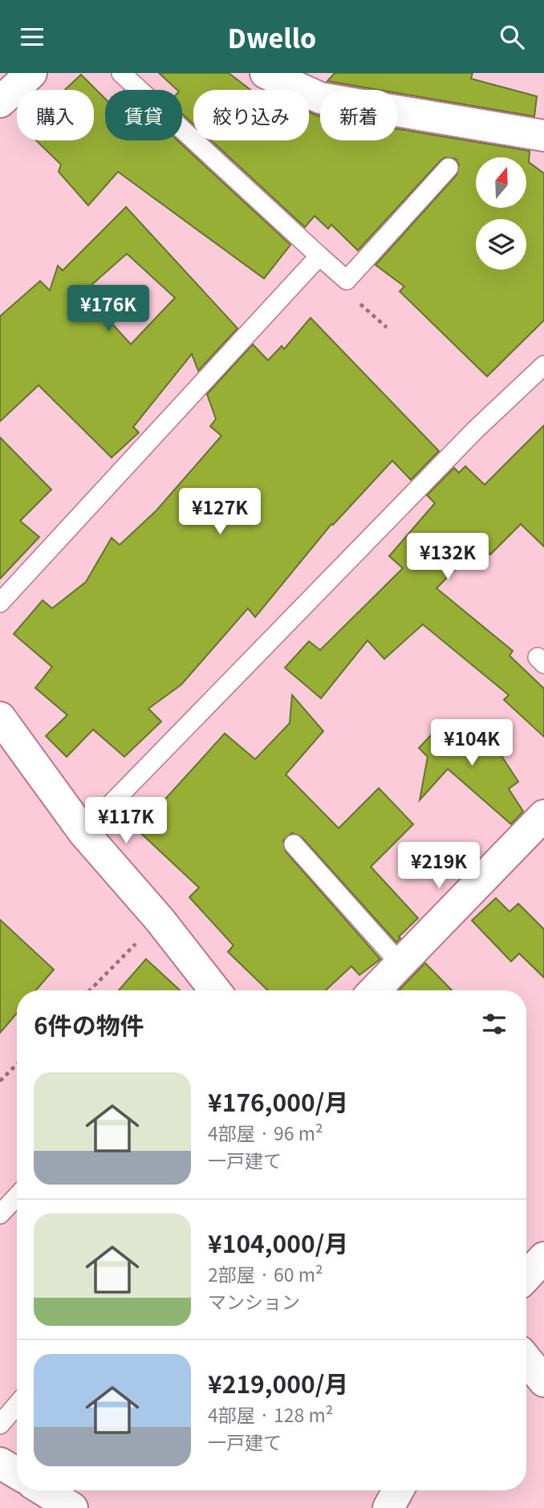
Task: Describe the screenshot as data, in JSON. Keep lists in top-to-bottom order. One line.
{"north":"top","page":{"header":"Dwello","chip":["購入","賃貸","絞り込み","新着"],"price":["¥176K","¥127K","¥132K","¥104K","¥117K","¥219K"],"heading":"6件の物件","list":[{"name":"¥176,000/月","note":"4部屋 · 96 m² · 一戸建て"},{"name":"¥104,000/月","note":"2部屋 · 60 m² · マンション"},{"name":"¥219,000/月","note":"4部屋 · 128 m² · 一戸建て"}]}}
